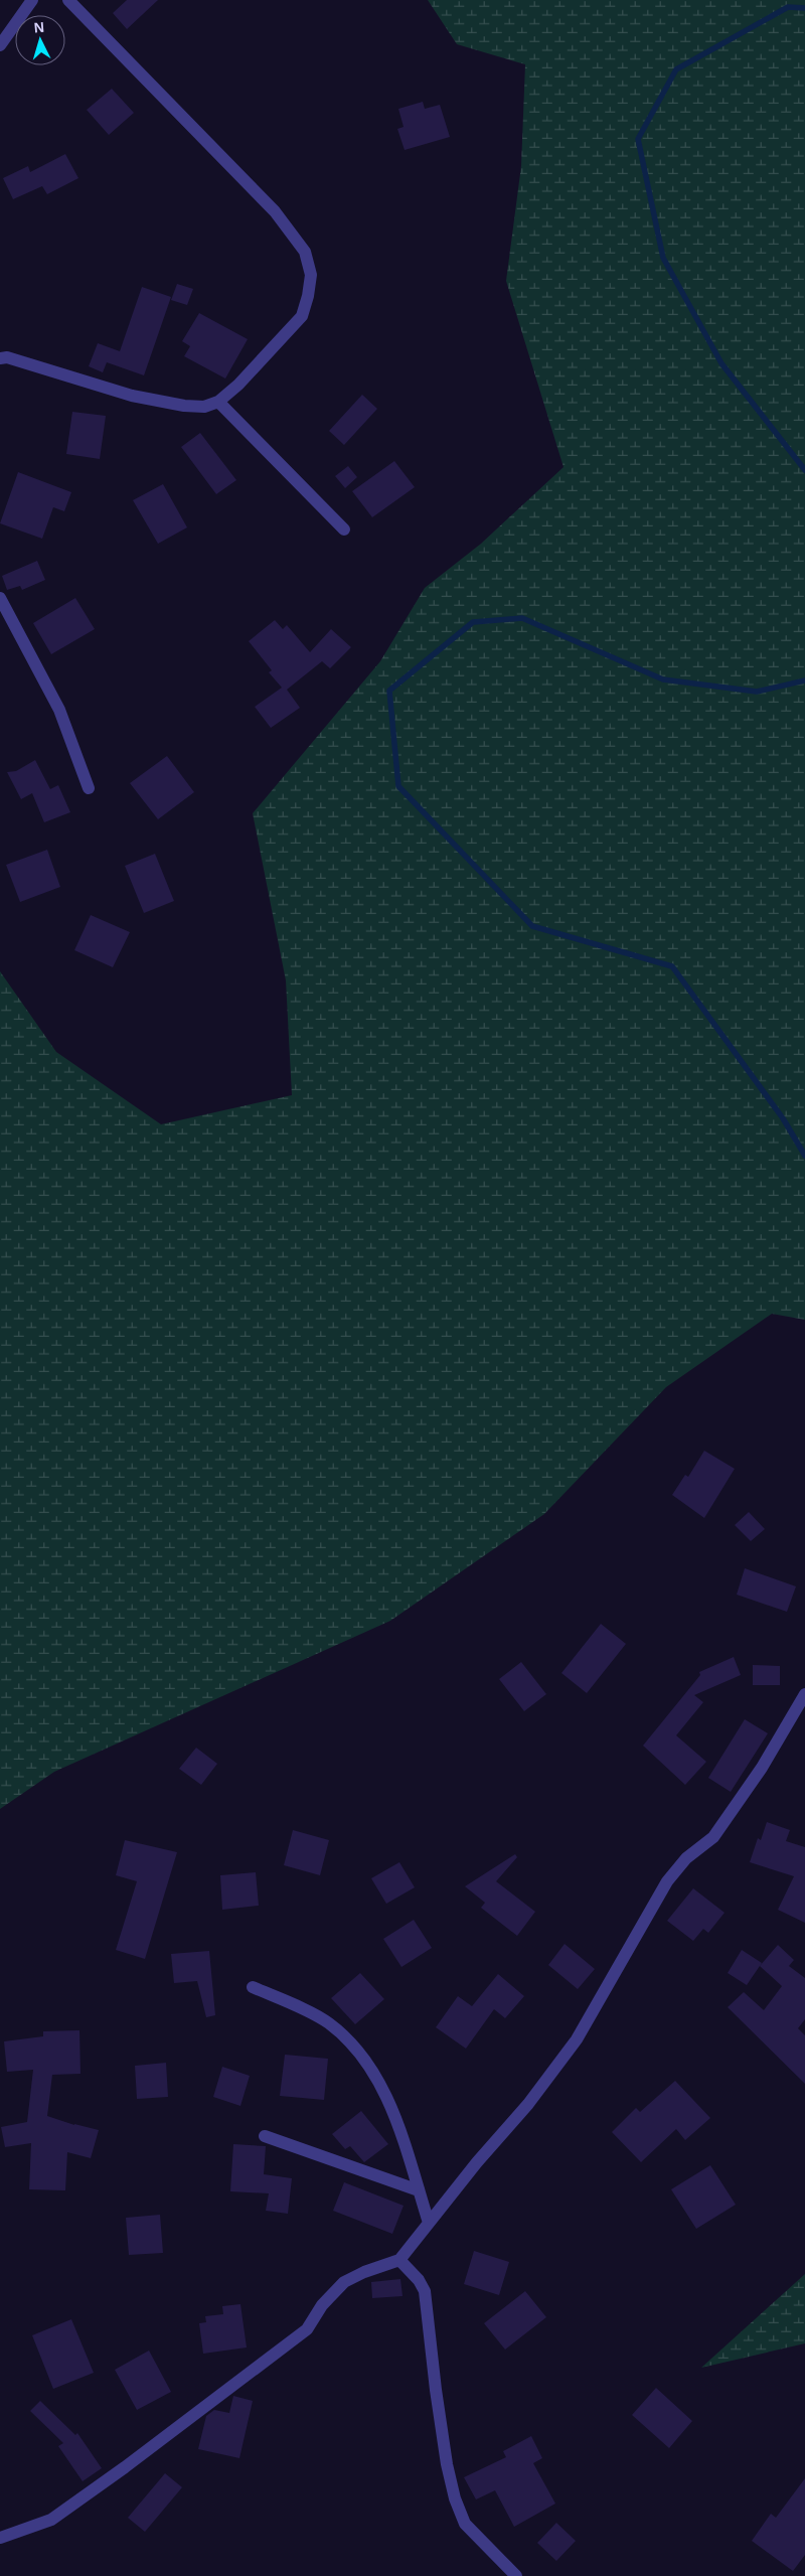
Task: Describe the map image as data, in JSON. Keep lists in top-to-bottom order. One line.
{"north":"top"}
